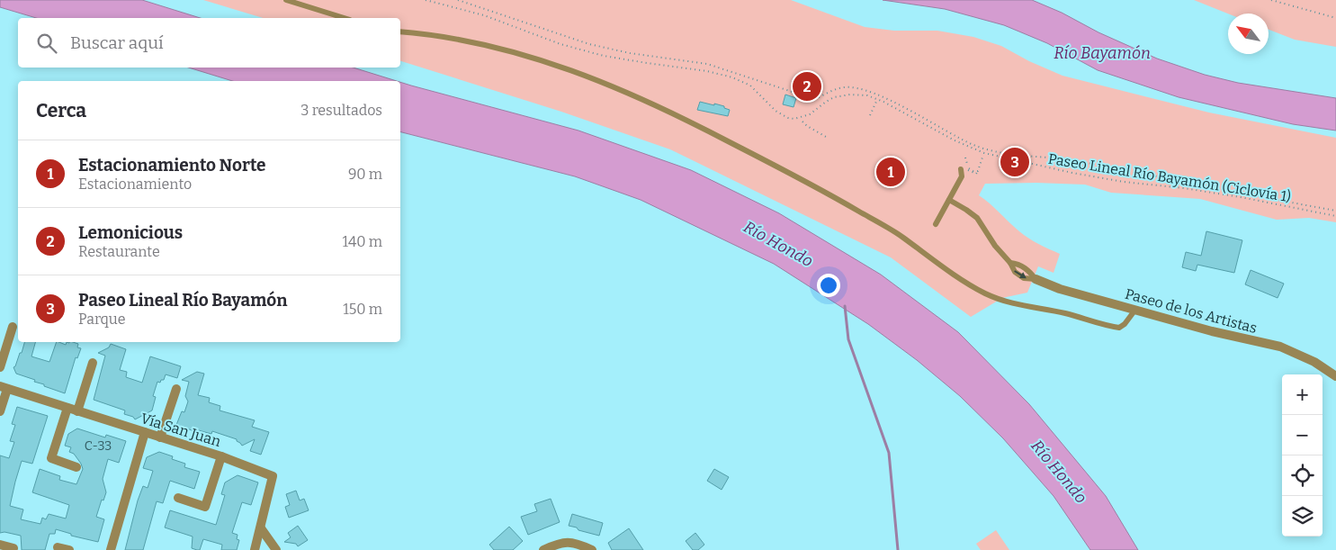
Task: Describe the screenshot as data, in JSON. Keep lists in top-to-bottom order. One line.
{"streets":{"street":["Paseo de los Artistas","Vía San Juan"],"path":["Paseo Lineal Río Bayamón (Ciclovía 1)"]},"water":["Río Bayamón","Río Hondo"],"house_numbers":["C-33"],"north":"top left","page":{"search":"Buscar aquí","pins":["2","3","1"],"heading":["Cerca","3 resultados"],"list":[{"mark":"1","name":"Estacionamiento Norte","note":"Estacionamiento","value":"90 m"},{"mark":"2","name":"Lemonicious","note":"Restaurante","value":"140 m"},{"mark":"3","name":"Paseo Lineal Río Bayamón","note":"Parque","value":"150 m"}],"map_buttons":["+","−"]}}
